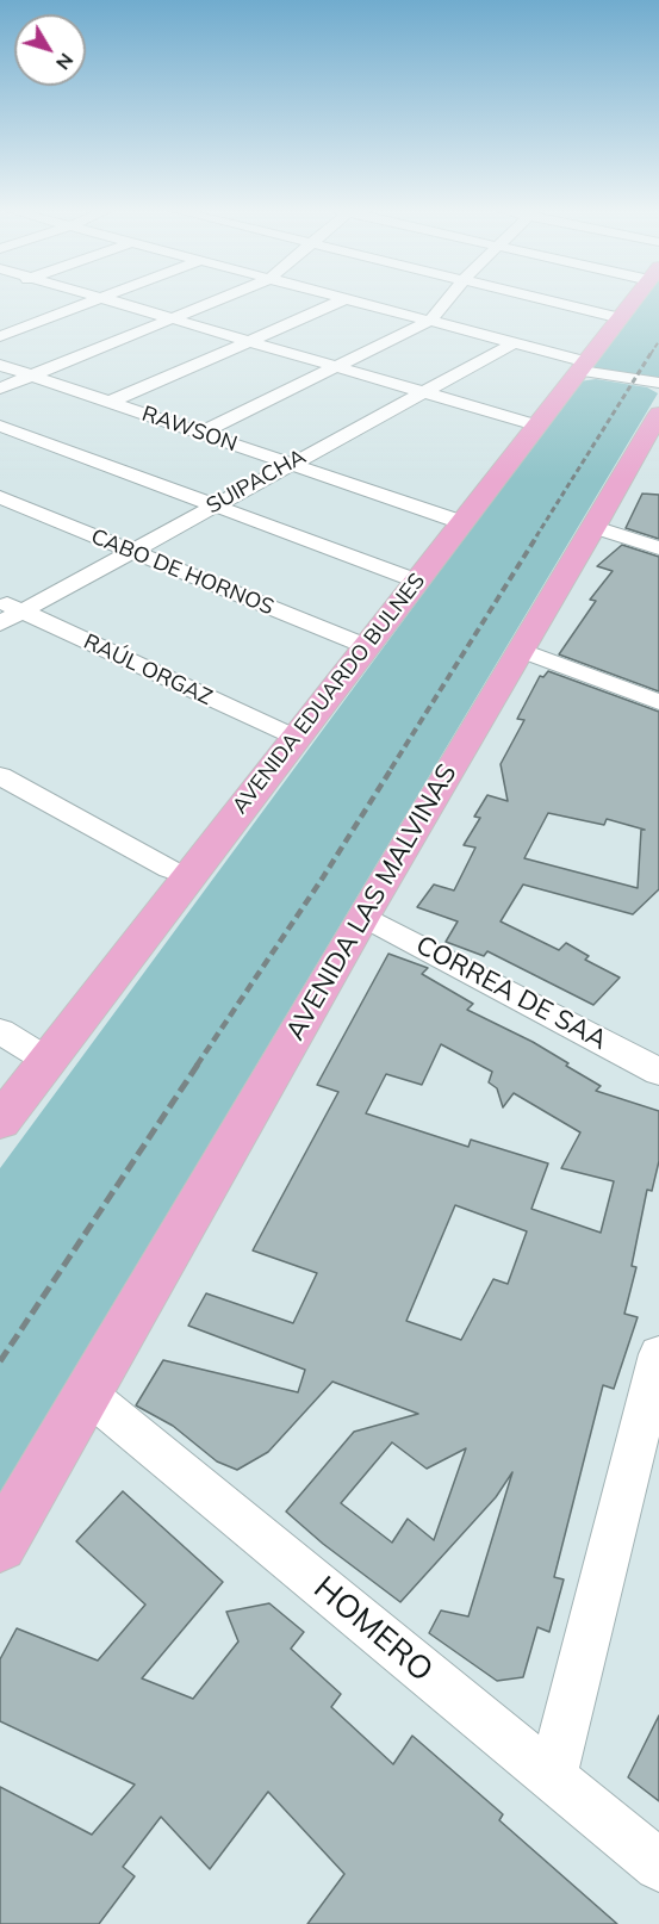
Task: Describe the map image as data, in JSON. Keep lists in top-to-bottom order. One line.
{"streets":{"main road":["AVENIDA EDUARDO BULNES","AVENIDA LAS MALVINAS"],"street":["RAWSON","SUIPACHA","CABO DE HORNOS","RAÚL ORGAZ","CORREA DE SAA","HOMERO"]},"crossings":[["RAWSON","SUIPACHA"],["RAWSON","AVENIDA EDUARDO BULNES"],["SUIPACHA","CABO DE HORNOS"],["SUIPACHA","RAÚL ORGAZ"],["CABO DE HORNOS","AVENIDA EDUARDO BULNES"],["RAÚL ORGAZ","AVENIDA EDUARDO BULNES"],["AVENIDA LAS MALVINAS","CORREA DE SAA"],["AVENIDA LAS MALVINAS","HOMERO"]],"north":"bottom right"}
